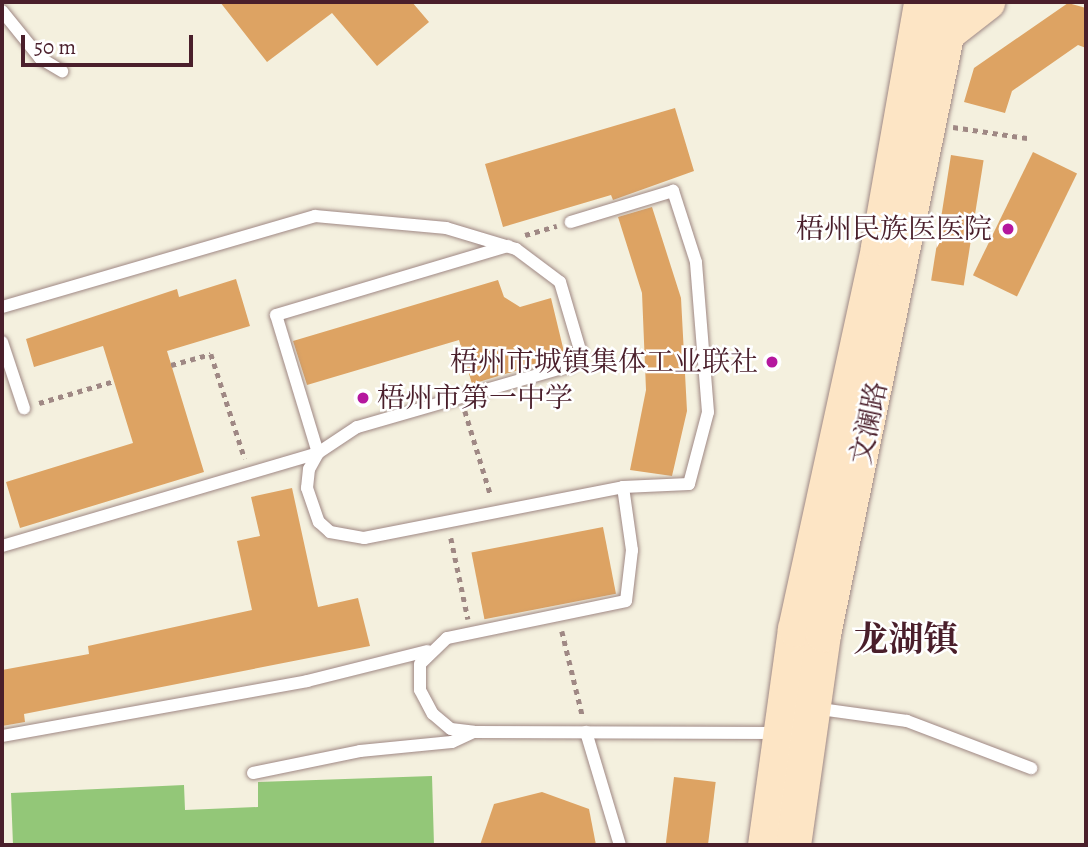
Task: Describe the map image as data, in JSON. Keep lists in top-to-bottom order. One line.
{"streets":{"main road":["文澜路"]},"districts":["龙湖镇"],"places":["梧州民族医医院","梧州市城镇集体工业联社","梧州市第一中学"],"scale_bar":"50 m"}
